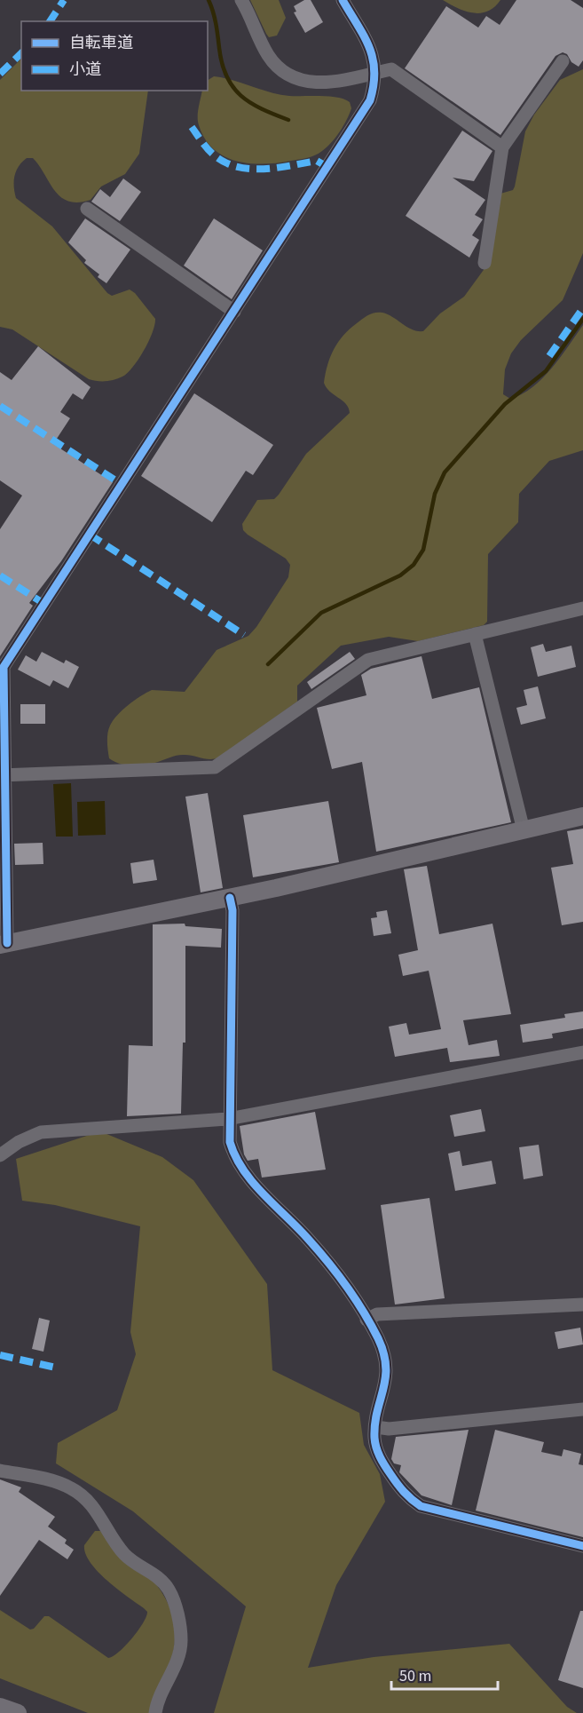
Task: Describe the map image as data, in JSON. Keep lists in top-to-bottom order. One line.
{"legend":["自転車道","小道"],"scale_bar":"50 m"}
